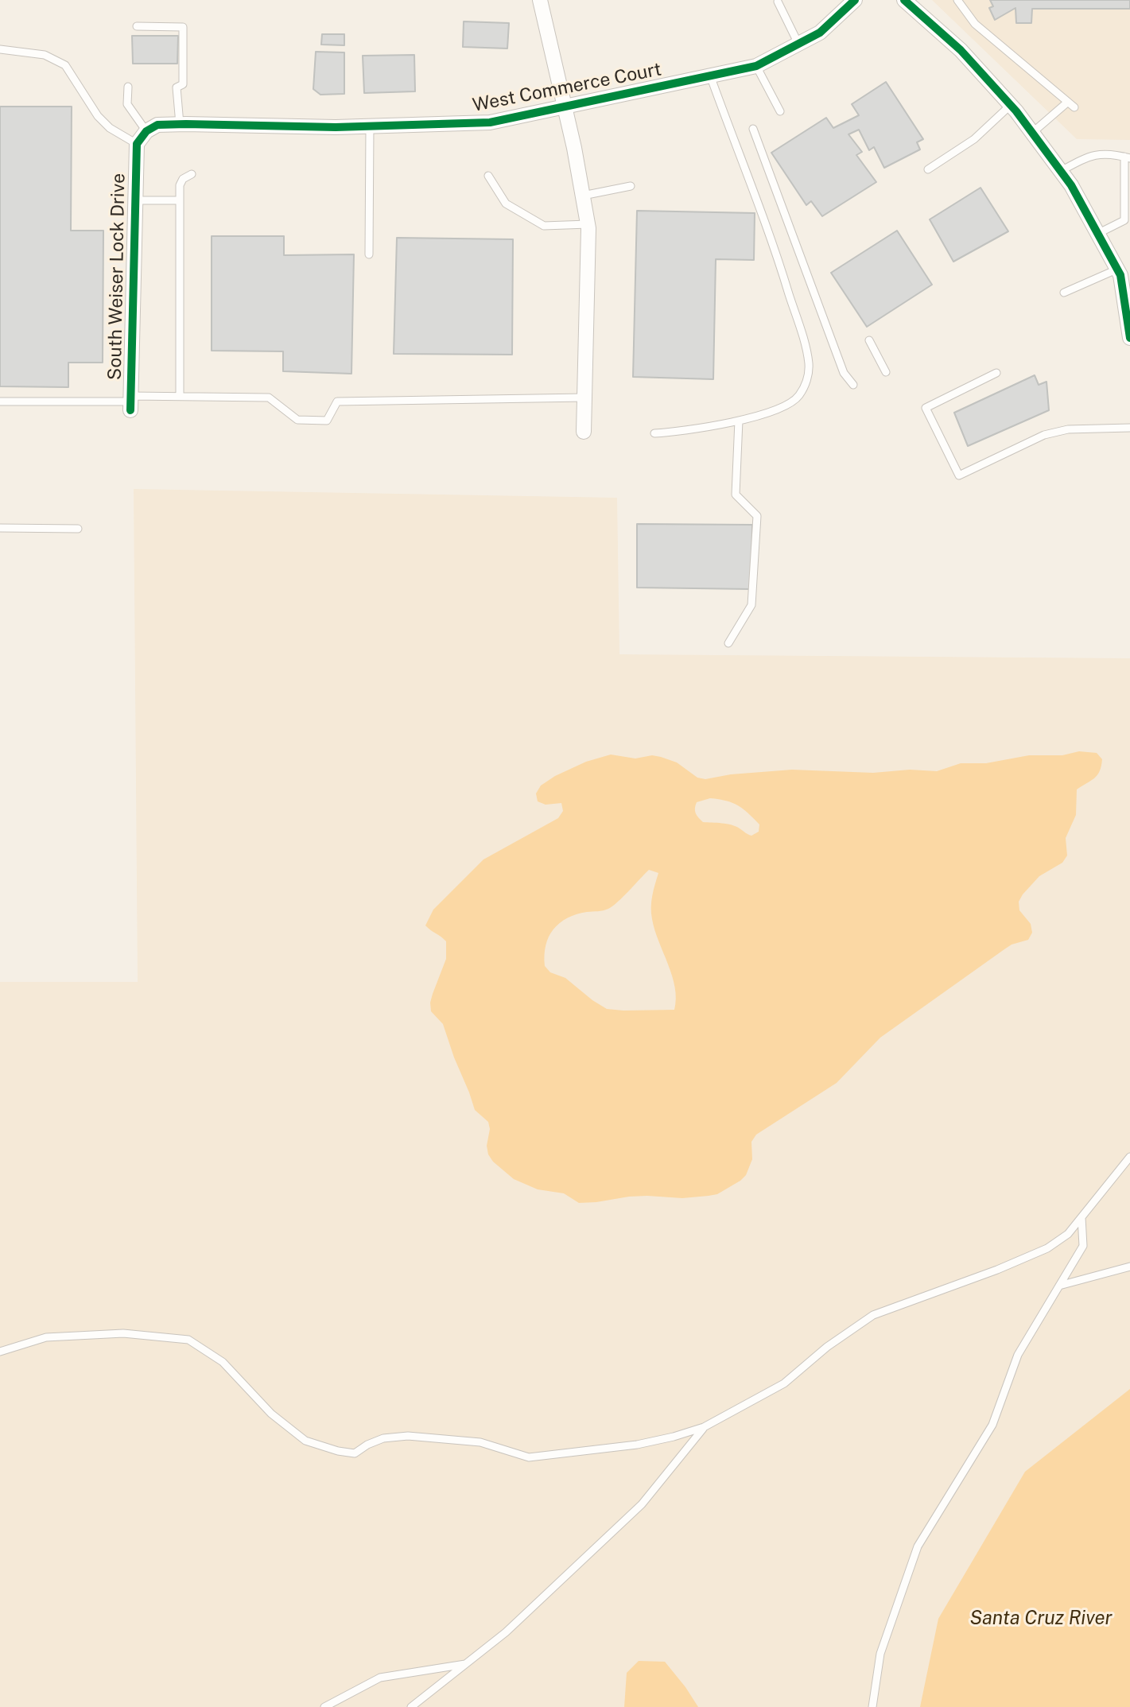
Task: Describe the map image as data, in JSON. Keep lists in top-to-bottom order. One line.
{"streets":{"street":["West Commerce Court","South Weiser Lock Drive"]},"water":["Santa Cruz River"]}
